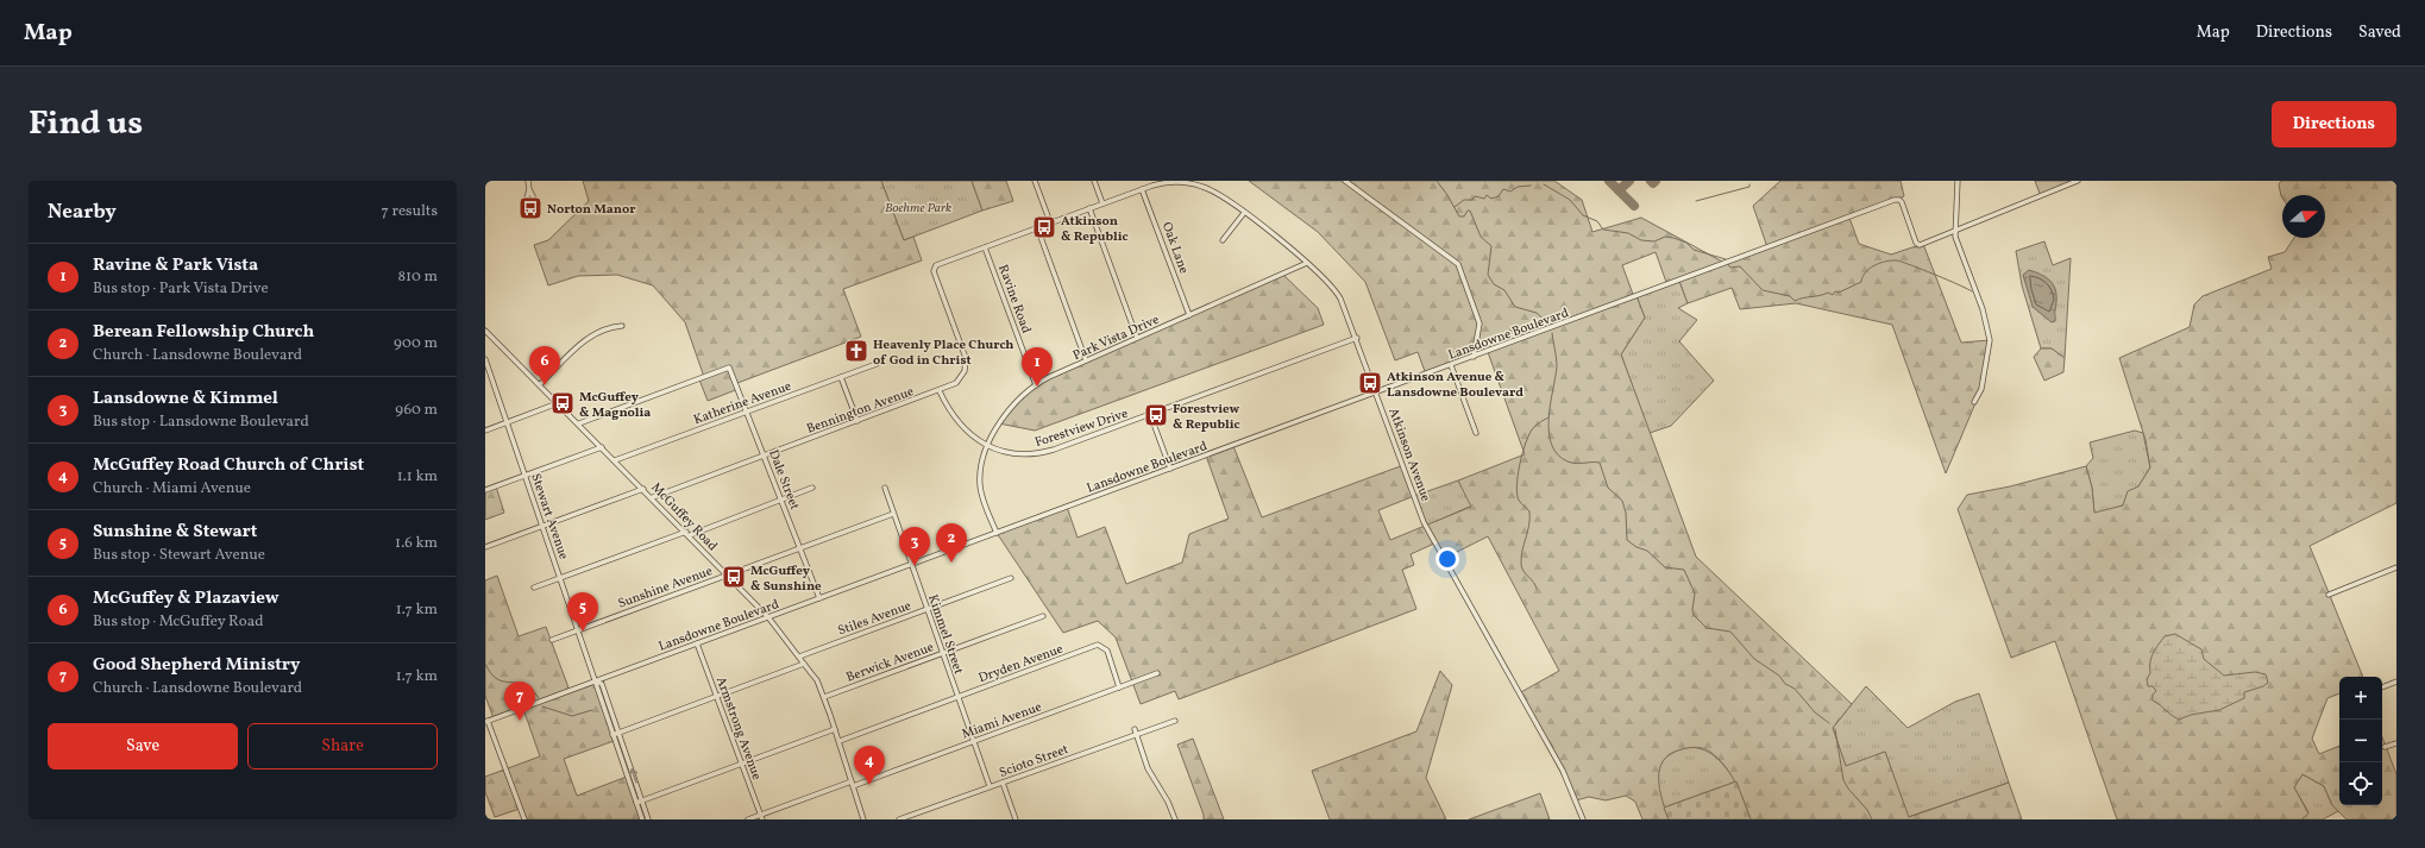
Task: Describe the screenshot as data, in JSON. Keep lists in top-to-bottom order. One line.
{"streets":{"street":["Oak Lane","Ravine Road","Lansdowne Boulevard","Park Vista Drive","Katherine Avenue","Bennington Avenue","Forestview Drive","Atkinson Avenue","Dale Street","Stewart Avenue","McGuffey Road","Sunshine Avenue","Stiles Avenue","Kimmel Street","Berwick Avenue","Dryden Avenue","Miami Avenue","Armstrong Avenue","Scioto Street"]},"crossings":[["Oak Lane","Park Vista Drive"],["Oak Lane","Atkinson Avenue"],["Ravine Road","Park Vista Drive"],["Ravine Road","Atkinson Avenue"],["Lansdowne Boulevard","Park Vista Drive"],["Lansdowne Boulevard","Atkinson Avenue"],["Lansdowne Boulevard","Dale Street"],["Lansdowne Boulevard","Stewart Avenue"],["Lansdowne Boulevard","McGuffey Road"],["Lansdowne Boulevard","Kimmel Street"],["Lansdowne Boulevard","Armstrong Avenue"],["Park Vista Drive","Forestview Drive"],["Park Vista Drive","Atkinson Avenue"],["Katherine Avenue","Dale Street"],["Katherine Avenue","McGuffey Road"],["Bennington Avenue","Forestview Drive"],["Bennington Avenue","Atkinson Avenue"],["Bennington Avenue","Dale Street"],["Bennington Avenue","McGuffey Road"],["Forestview Drive","Atkinson Avenue"],["Dale Street","McGuffey Road"],["Dale Street","Sunshine Avenue"],["Stewart Avenue","Sunshine Avenue"],["McGuffey Road","Sunshine Avenue"],["McGuffey Road","Stiles Avenue"],["McGuffey Road","Berwick Avenue"],["McGuffey Road","Dryden Avenue"],["McGuffey Road","Miami Avenue"],["Sunshine Avenue","Kimmel Street"],["Stiles Avenue","Kimmel Street"],["Kimmel Street","Berwick Avenue"],["Kimmel Street","Dryden Avenue"],["Kimmel Street","Miami Avenue"],["Kimmel Street","Scioto Street"],["Dryden Avenue","Miami Avenue"],["Miami Avenue","Armstrong Avenue"]],"parks":["Boehme Park"],"places":{"bus stop":["Norton Manor","Atkinson & Republic","Atkinson Avenue & Lansdowne Boulevard","McGuffey & Magnolia","Forestview & Republic","McGuffey & Sunshine"],"church":["Heavenly Place Church of God in Christ"]},"north":"right","page":{"header":"Map","nav":["Map","Directions","Saved"],"title":"Find us","buttons":["Directions",["Save","Share"]],"heading":["Nearby","7 results"],"list":[{"mark":"1","name":"Ravine & Park Vista","note":"Bus stop · Park Vista Drive","value":"810 m"},{"mark":"2","name":"Berean Fellowship Church","note":"Church · Lansdowne Boulevard","value":"900 m"},{"mark":"3","name":"Lansdowne & Kimmel","note":"Bus stop · Lansdowne Boulevard","value":"960 m"},{"mark":"4","name":"McGuffey Road Church of Christ","note":"Church · Miami Avenue","value":"1.1 km"},{"mark":"5","name":"Sunshine & Stewart","note":"Bus stop · Stewart Avenue","value":"1.6 km"},{"mark":"6","name":"McGuffey & Plazaview","note":"Bus stop · McGuffey Road","value":"1.7 km"},{"mark":"7","name":"Good Shepherd Ministry","note":"Church · Lansdowne Boulevard","value":"1.7 km"}],"pins":["6","1","2","3","5","7","4"],"map_buttons":["+","−"]}}
